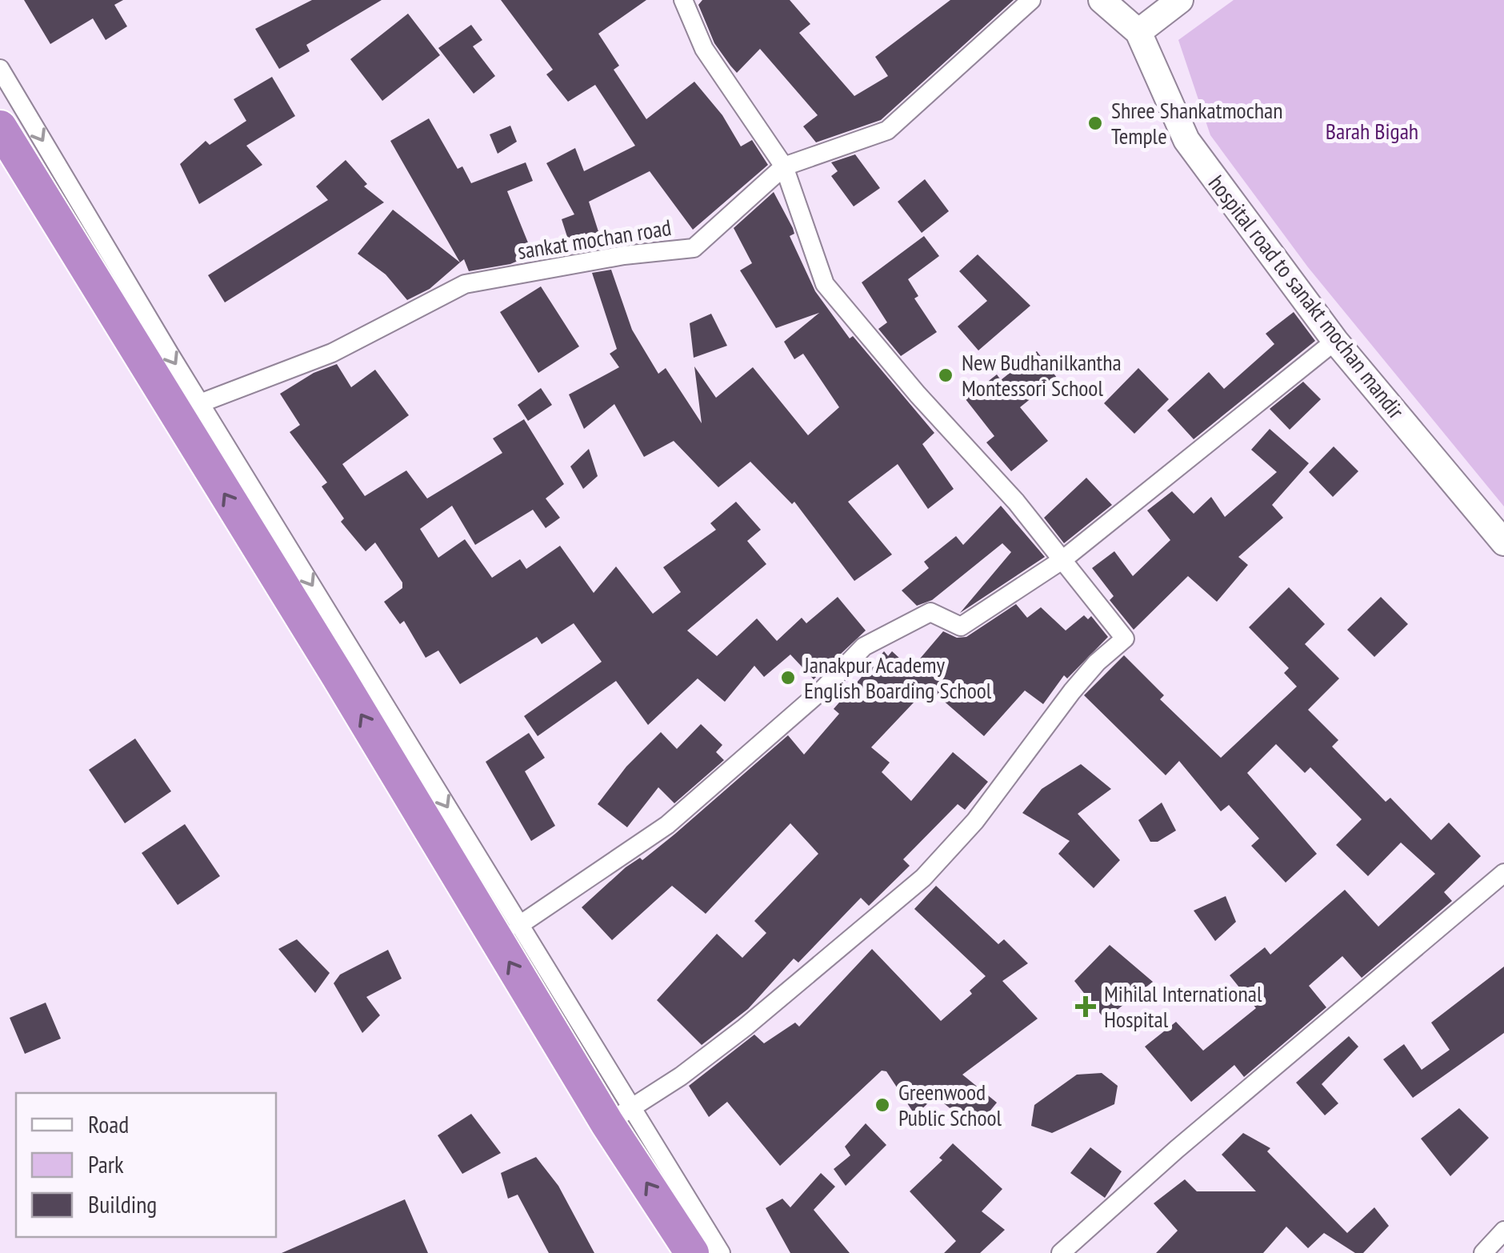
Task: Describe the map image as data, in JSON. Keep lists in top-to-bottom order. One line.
{"streets":{"street":["sankat mochan road","hospital road to sanakt mochan mandir"]},"parks":["Barah Bigah"],"places":{"other":["Shree Shankatmochan Temple","New Budhanilkantha Montessori School","Janakpur Academy English Boarding School","Greenwood Public School"],"health":["Mihilal International Hospital"]},"legend":["Road","Park","Building"]}
